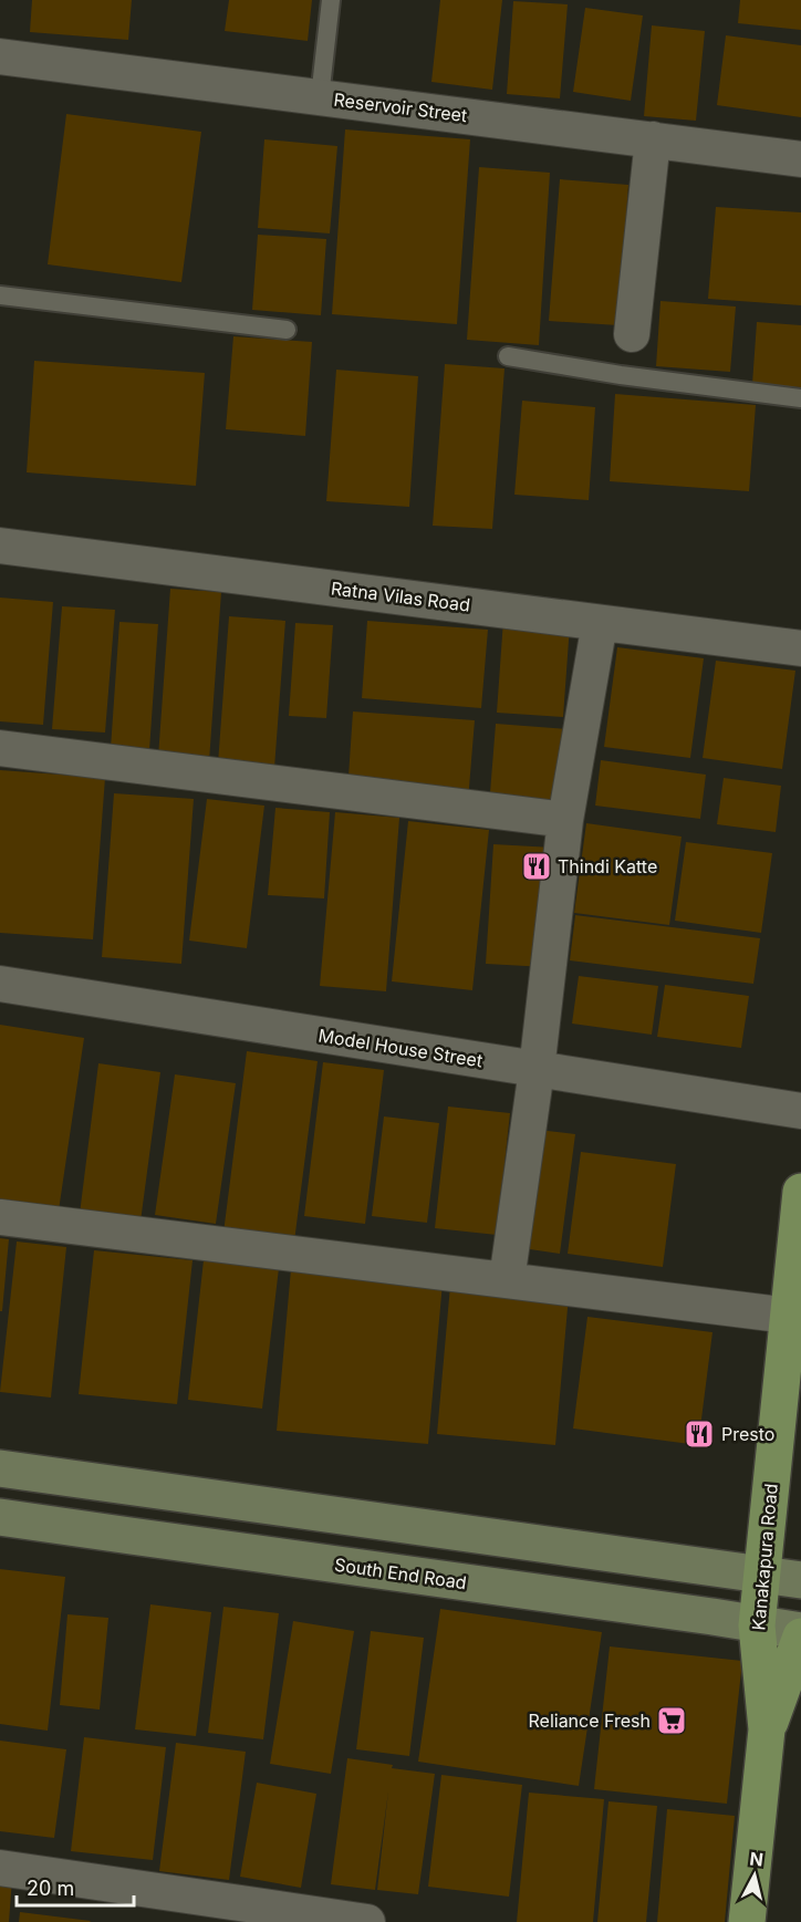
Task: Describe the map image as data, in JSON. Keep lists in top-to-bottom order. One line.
{"streets":{"main road":["Kanakapura Road","South End Road"],"street":["Reservoir Street","Ratna Vilas Road","Model House Street"]},"crossings":[["Kanakapura Road","South End Road"]],"places":{"restaurant":["Thindi Katte","Presto"],"supermarket":["Reliance Fresh"]},"scale_bar":"20 m","north":"top"}
